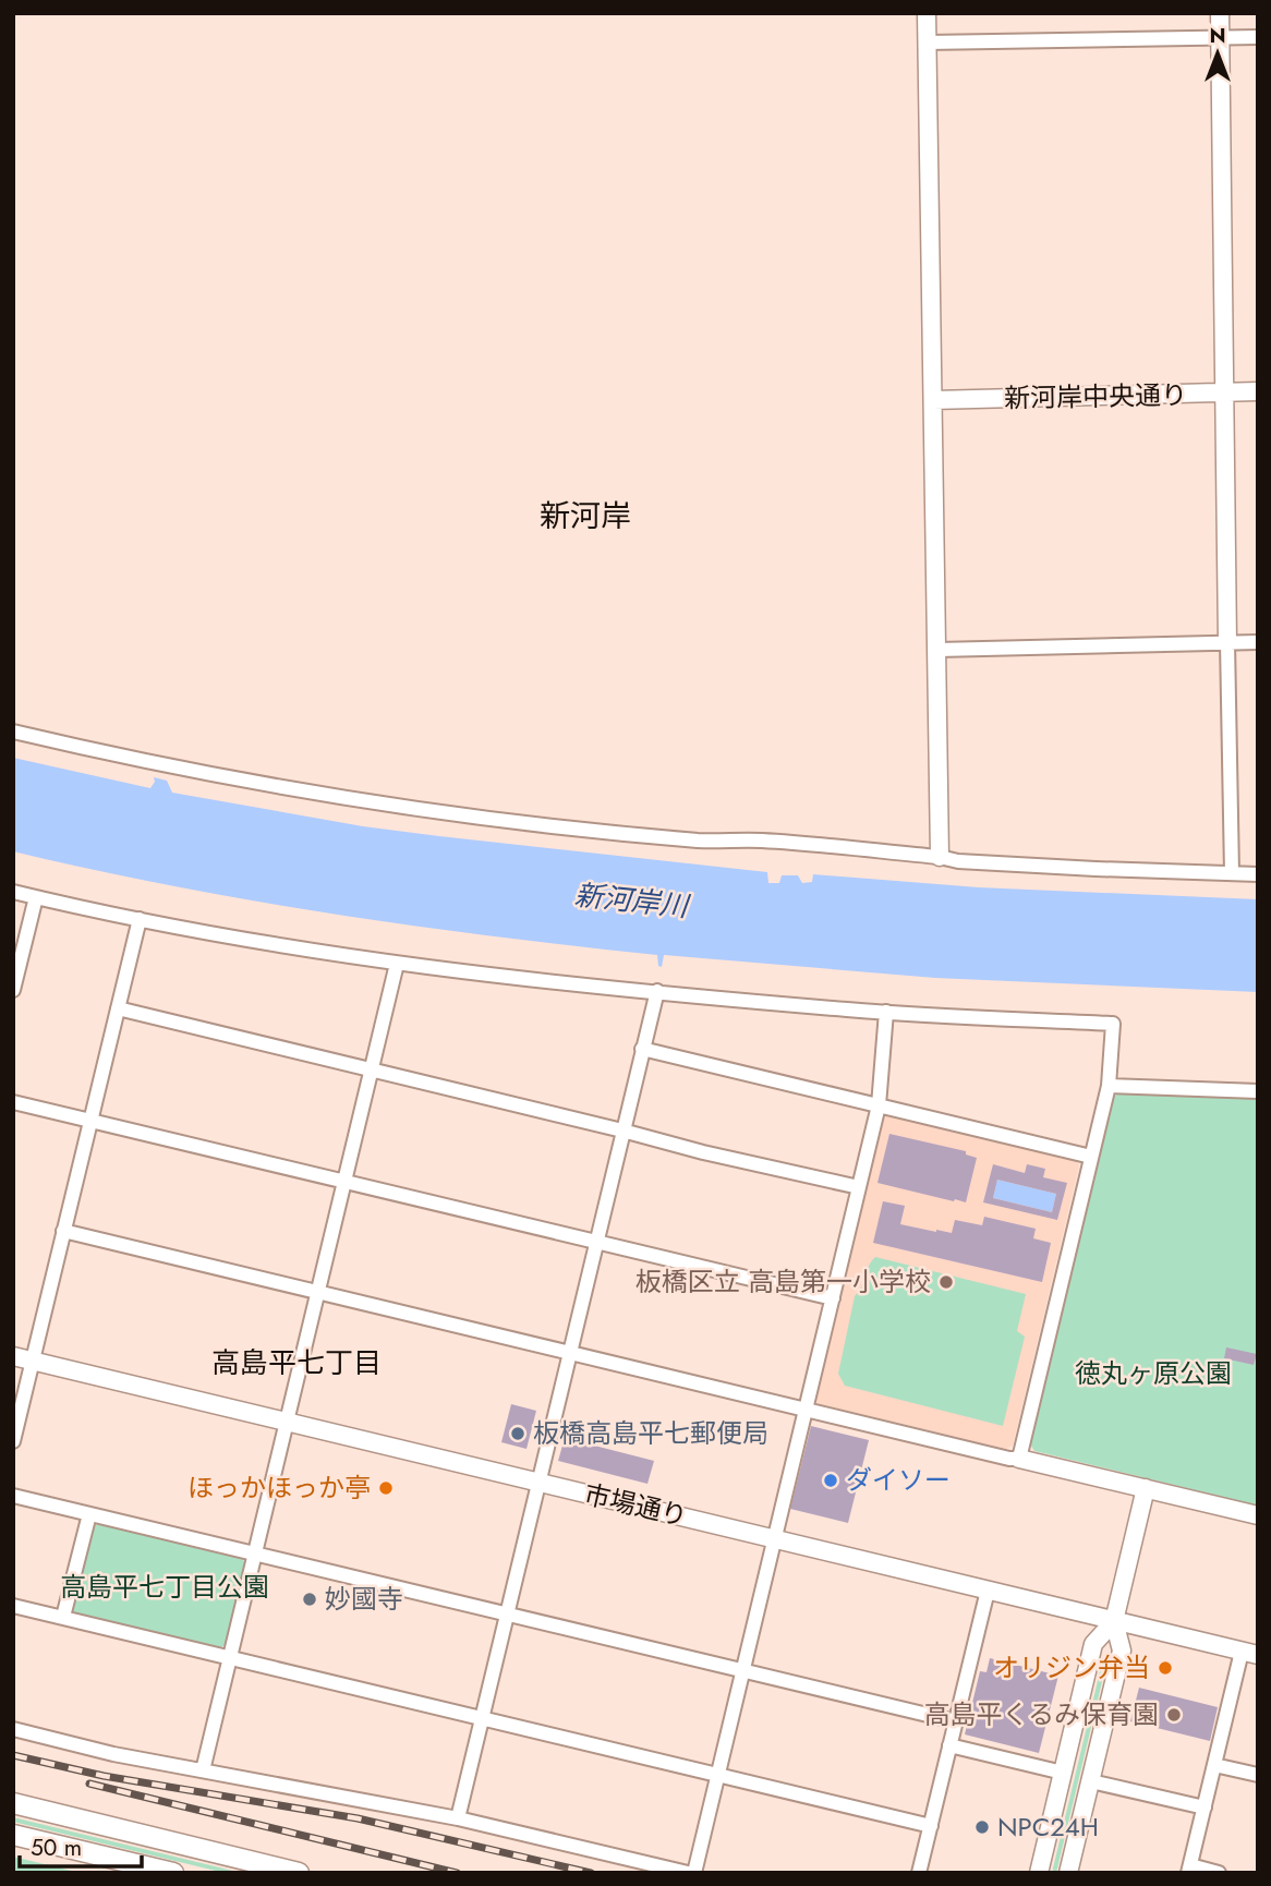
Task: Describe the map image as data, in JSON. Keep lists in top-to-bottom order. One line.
{"streets":{"street":["新河岸中央通り","市場通り"]},"districts":["新河岸","高島平七丁目"],"water":["新河岸川"],"parks":["徳丸ヶ原公園","高島平七丁目公園"],"places":["板橋区立 高島第一小学校","板橋高島平七郵便局","ダイソー","ほっかほっか亭","妙國寺","オリジン弁当","高島平くるみ保育園","NPC24H"],"scale_bar":"50 m","north":"top"}
